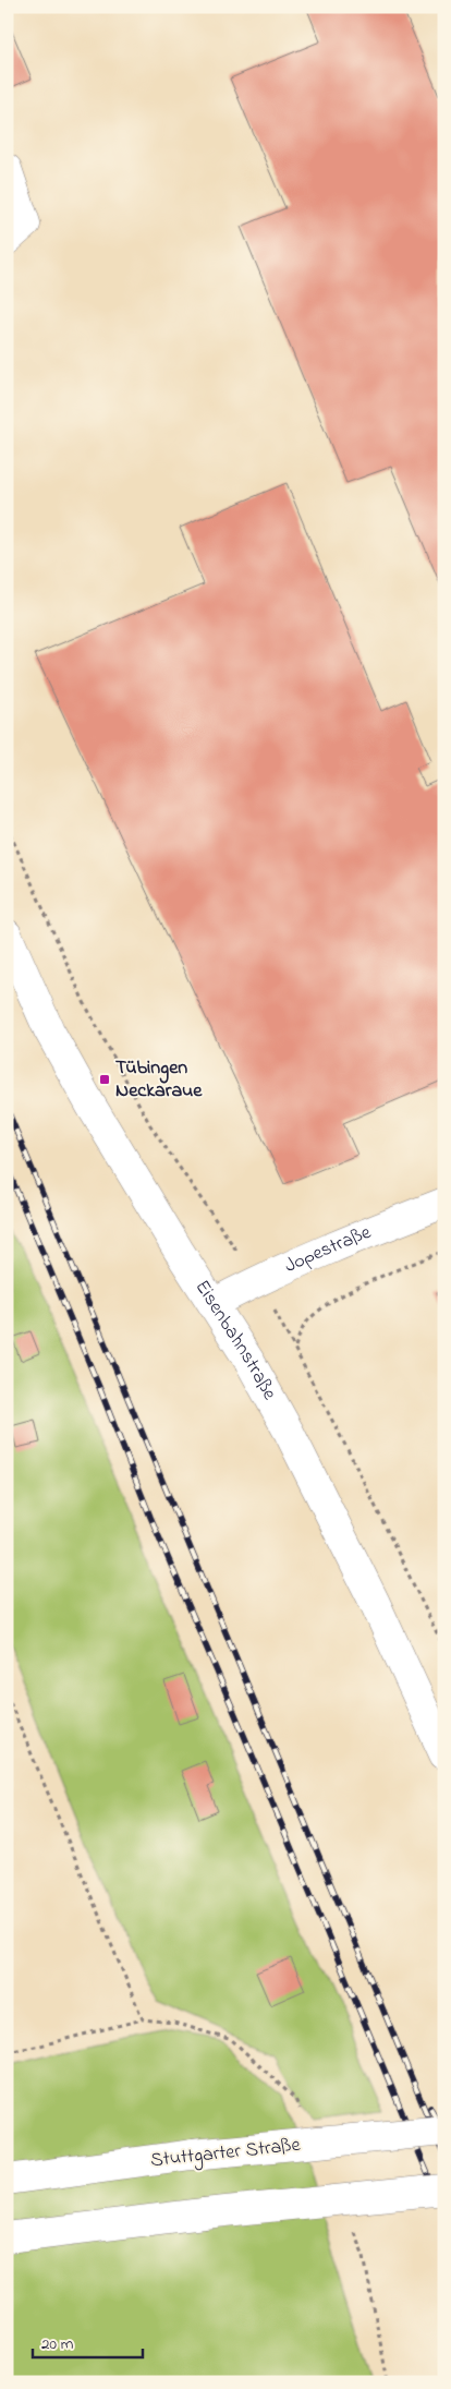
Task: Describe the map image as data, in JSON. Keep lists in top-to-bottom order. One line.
{"streets":{"street":["Jopestraße","Eisenbahnstraße","Stuttgarter Straße"]},"crossings":[["Jopestraße","Eisenbahnstraße"]],"places":{"transit":["Tübingen Neckaraue"]},"scale_bar":"20 m"}
